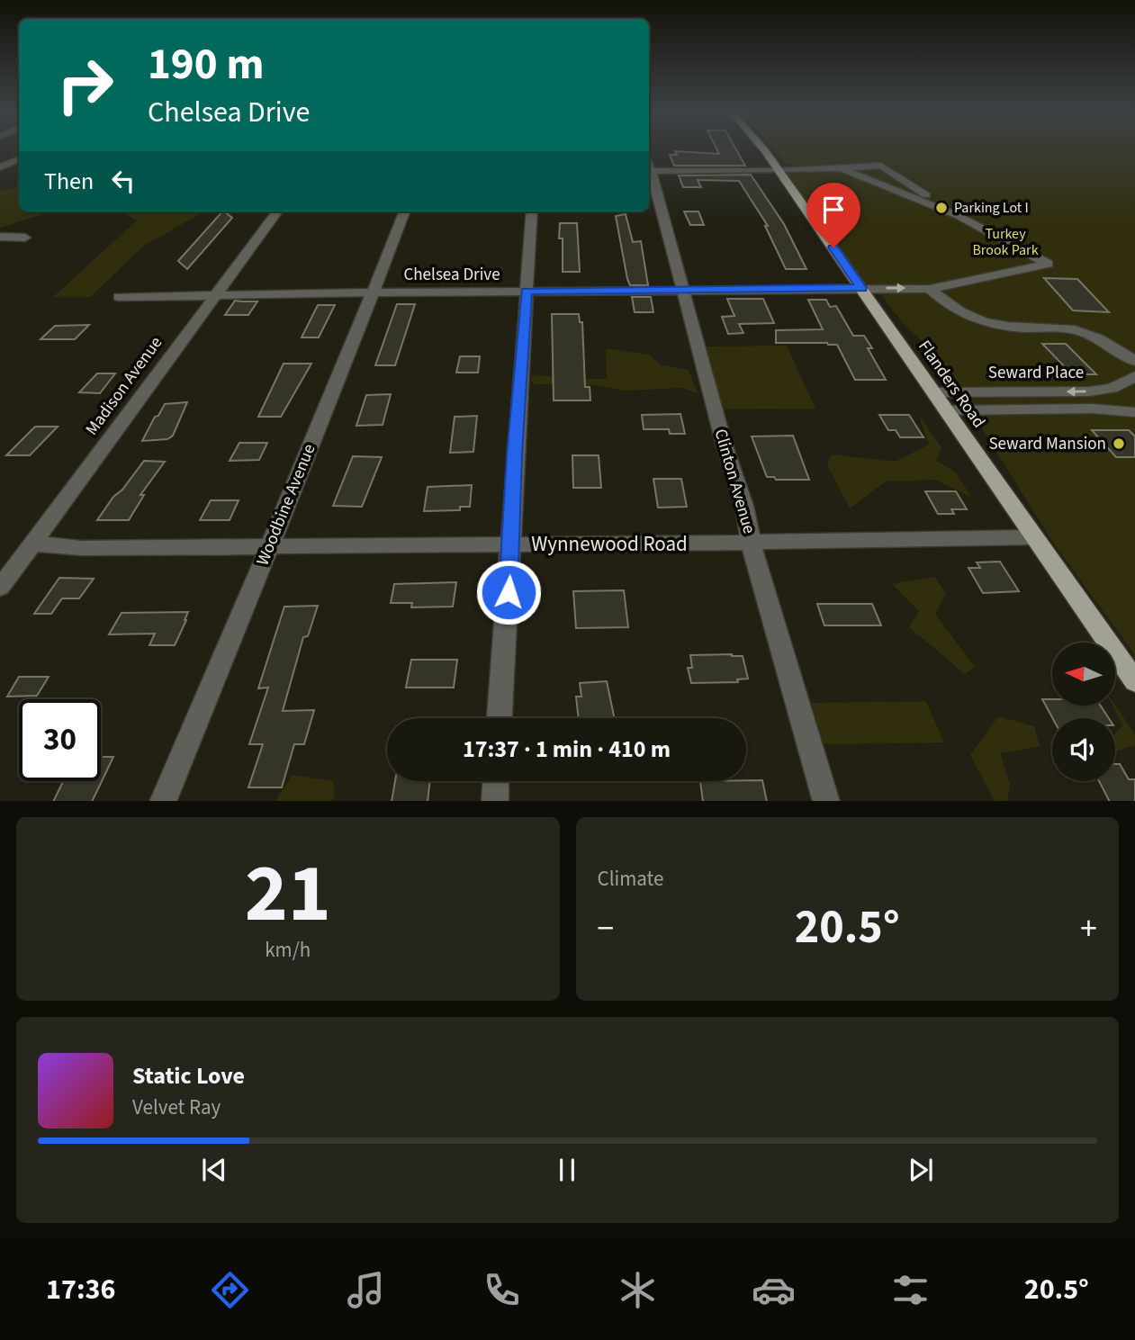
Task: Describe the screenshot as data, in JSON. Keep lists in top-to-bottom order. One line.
{"streets":{"main road":["Flanders Road"],"street":["Chelsea Drive","Seward Place","Madison Avenue","Clinton Avenue","Woodbine Avenue","Wynnewood Road"]},"crossings":[["Chelsea Drive","Flanders Road"],["Chelsea Drive","Madison Avenue"],["Chelsea Drive","Clinton Avenue"],["Chelsea Drive","Woodbine Avenue"],["Seward Place","Flanders Road"],["Flanders Road","Wynnewood Road"],["Madison Avenue","Wynnewood Road"],["Clinton Avenue","Wynnewood Road"],["Woodbine Avenue","Wynnewood Road"]],"parks":["Turkey Brook Park"],"places":["Parking Lot I","Seward Mansion"],"north":"left","page":{"turn":["190 m","Chelsea Drive"],"then":"Then","limit":"30","trip":"17:37 · 1 min · 410 m","tile":[["21","km/h"],"Climate"],"heat":["−","20.5°","+"],"song":["Static Love","Velvet Ray"],"tabs":["17:36","20.5°"]}}
